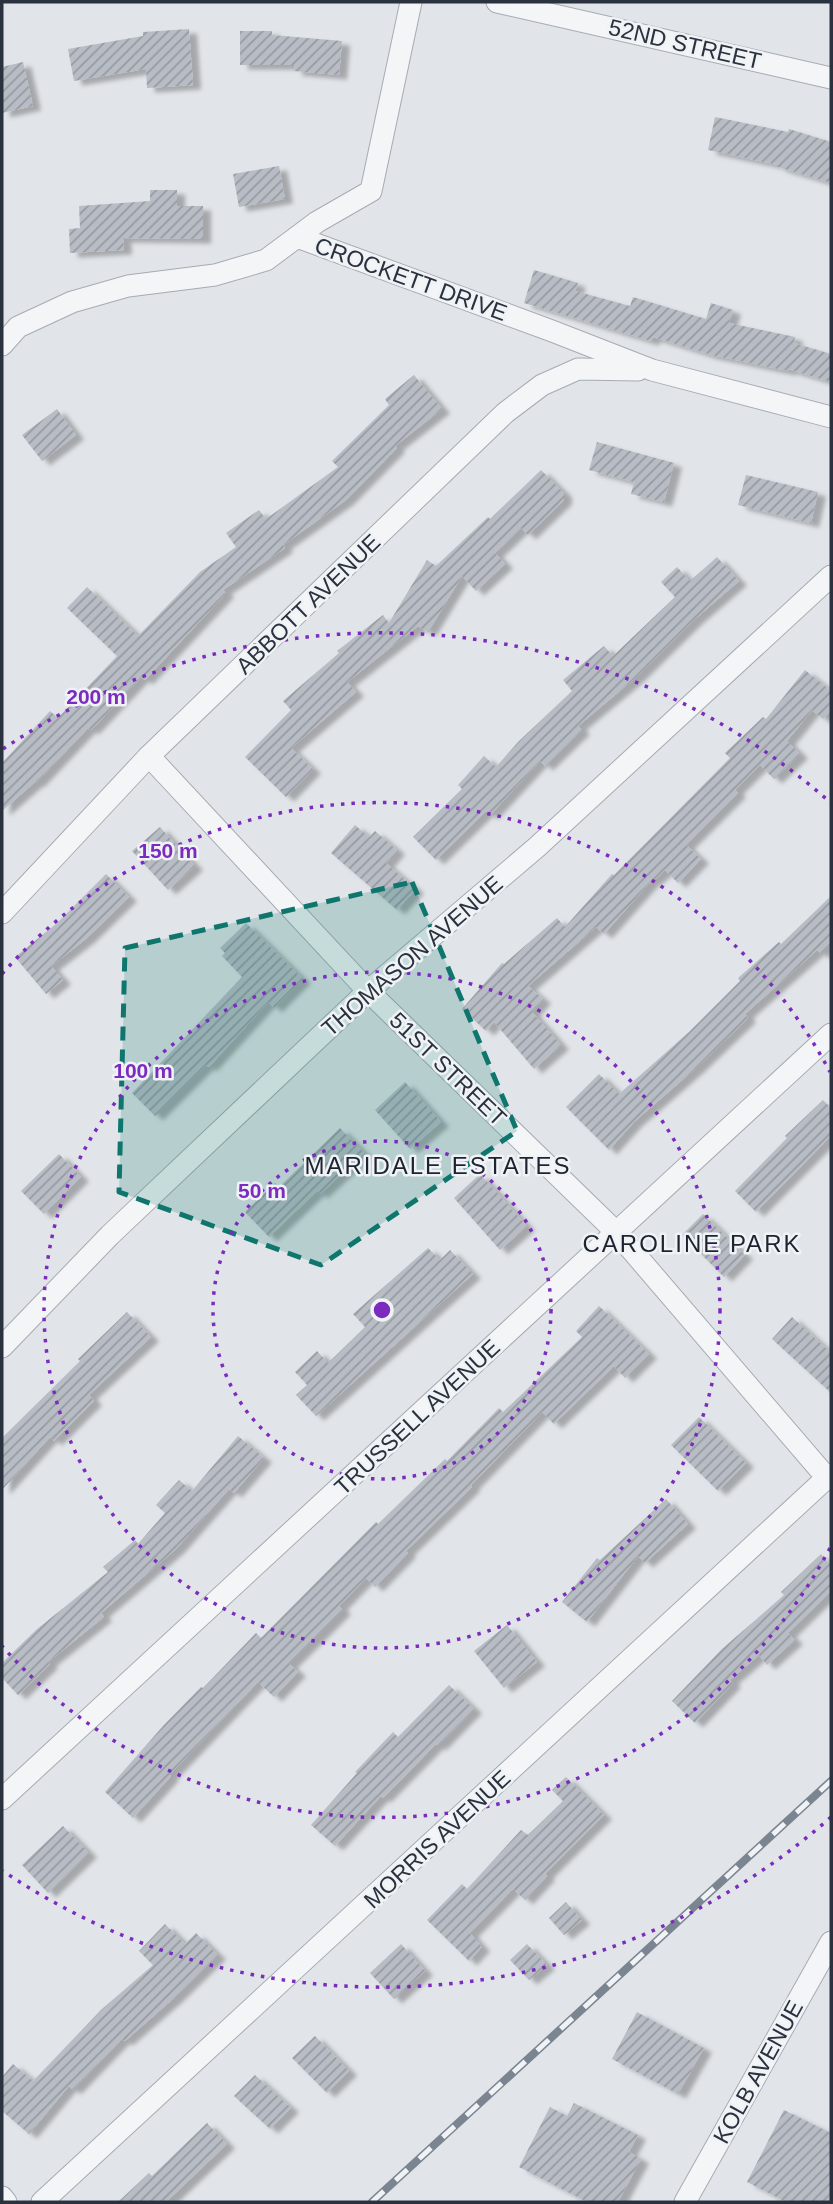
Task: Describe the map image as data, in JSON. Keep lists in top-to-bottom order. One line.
{"streets":{"street":["52ND STREET","CROCKETT DRIVE","ABBOTT AVENUE","THOMASON AVENUE","51ST STREET","TRUSSELL AVENUE","MORRIS AVENUE","KOLB AVENUE"]},"crossings":[["CROCKETT DRIVE","ABBOTT AVENUE"],["ABBOTT AVENUE","51ST STREET"],["THOMASON AVENUE","51ST STREET"],["51ST STREET","TRUSSELL AVENUE"],["51ST STREET","MORRIS AVENUE"]],"districts":["MARIDALE ESTATES","CAROLINE PARK"],"rings":["200 m","150 m","100 m","50 m"]}
